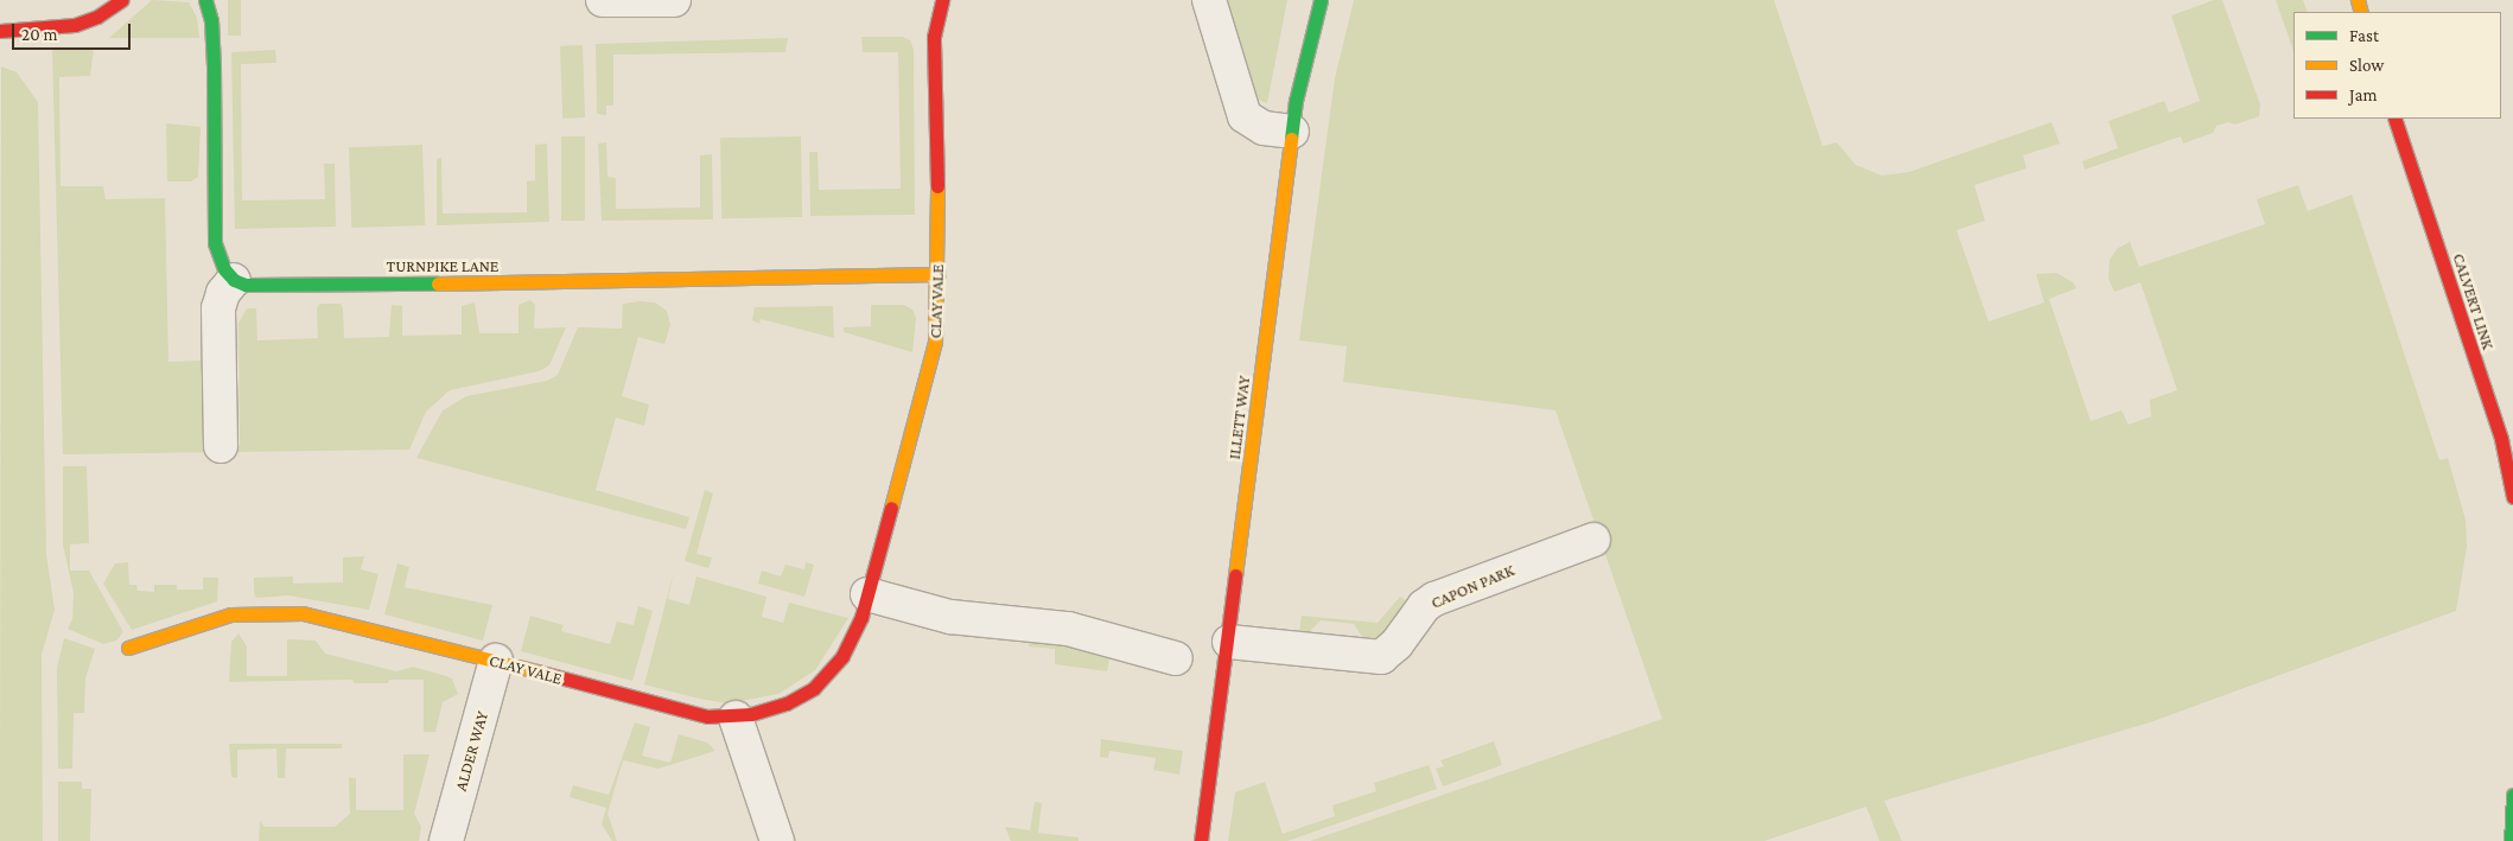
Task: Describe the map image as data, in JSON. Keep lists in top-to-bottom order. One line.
{"streets":{"street":["TURNPIKE LANE","CLAY VALE","CALVERT LINK","ILLETT WAY","CAPON PARK","ALDER WAY"]},"crossings":[["TURNPIKE LANE","CLAY VALE"],["CLAY VALE","ALDER WAY"],["ILLETT WAY","CAPON PARK"]],"legend":["Fast","Slow","Jam"],"scale_bar":"20 m"}
